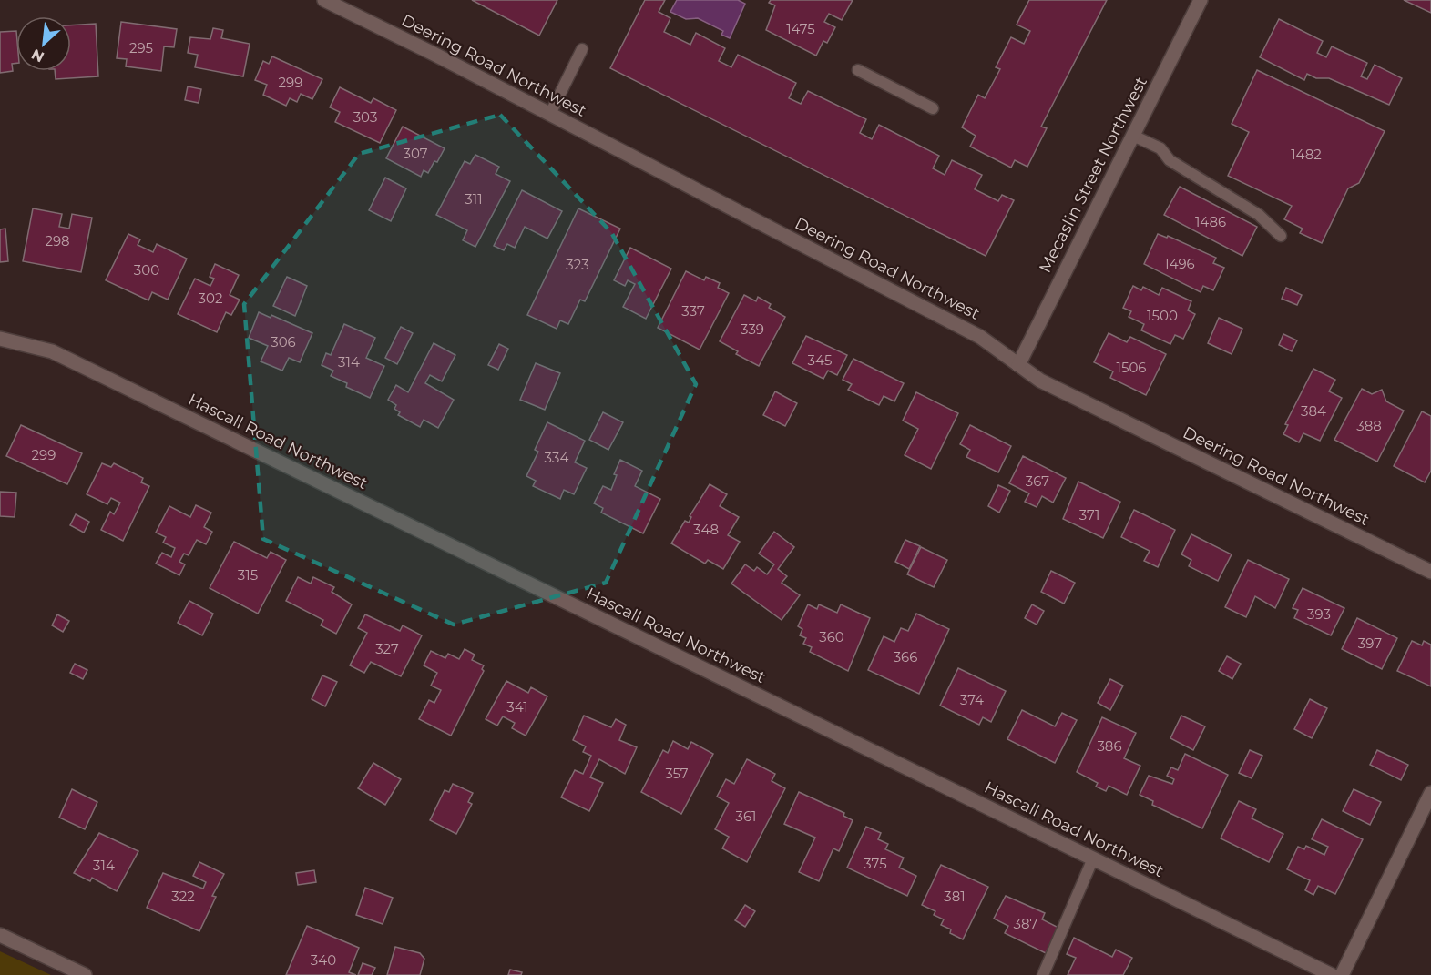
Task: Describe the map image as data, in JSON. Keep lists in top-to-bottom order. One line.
{"streets":{"street":["Deering Road Northwest","Mecaslin Street Northwest","Hascall Road Northwest"]},"crossings":[["Deering Road Northwest","Mecaslin Street Northwest"]],"house_numbers":["1475","295","299","303","307","1482","311","1486","298","1496","323","300","302","337","1500","339","306","345","314","1506","384","388","299","334","367","371","348","315","393","360","397","327","366","374","341","386","357","361","375","314","322","381","387","340"],"north":"bottom left"}
